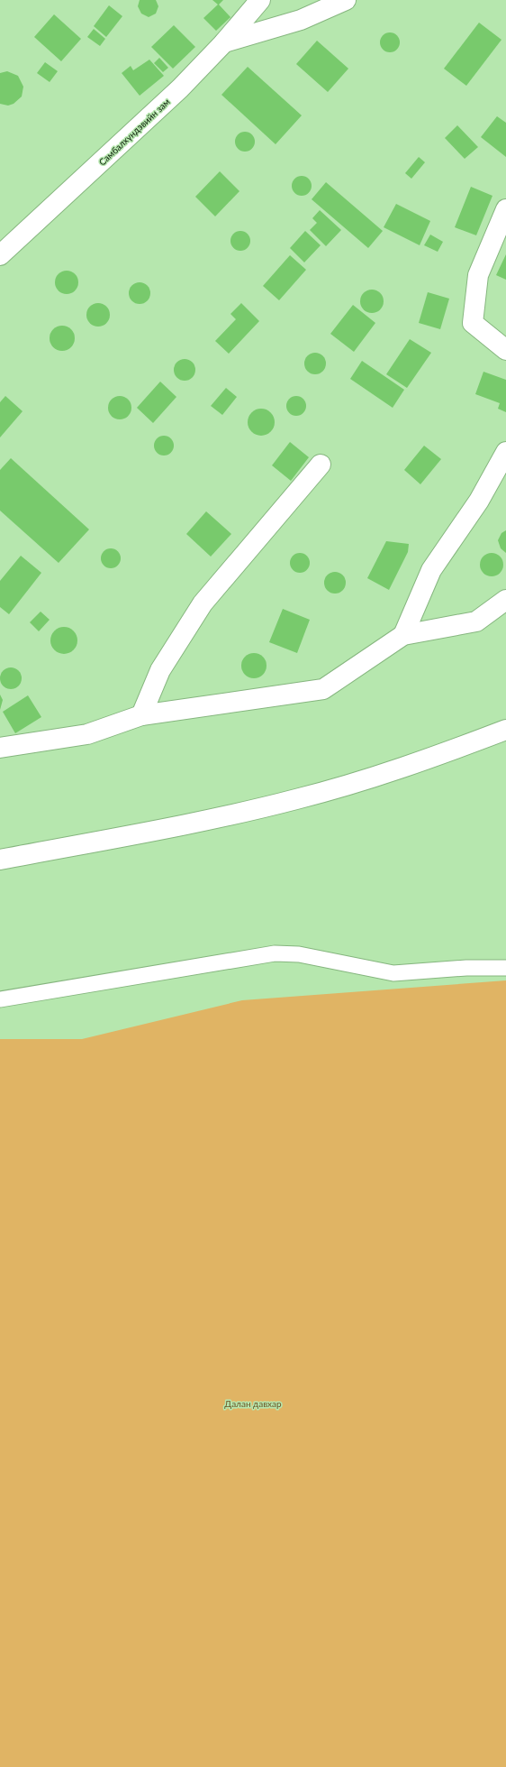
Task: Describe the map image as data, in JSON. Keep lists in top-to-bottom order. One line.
{"streets":{"street":["Самбалхүндэвийн зам"]},"parks":["Далан давхар"]}
